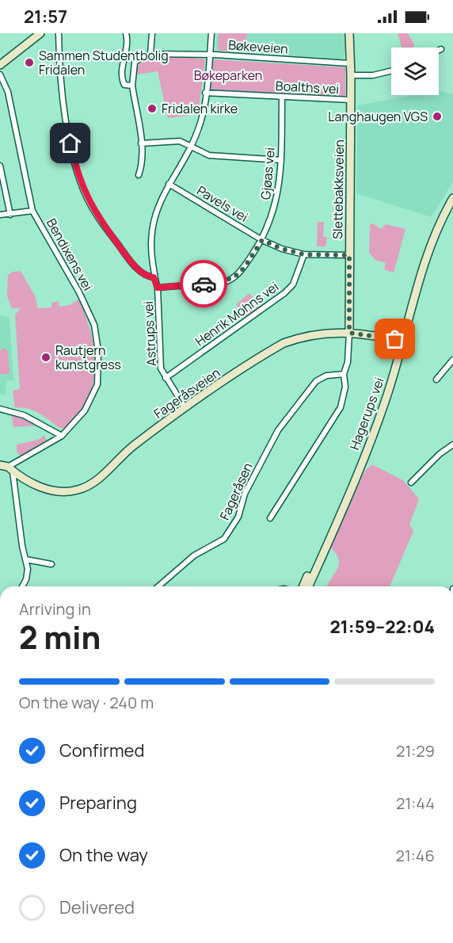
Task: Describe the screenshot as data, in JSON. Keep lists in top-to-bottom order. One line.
{"streets":{"street":["Bøkeveien","Boalths vei","Gjøas vei","Slettebakksveien","Pavels vei","Bendixens vei","Henrik Mohns vei","Astrups vei","Fageråsveien","Hagerups vei","Fageråsen"]},"crossings":[["Bøkeveien","Slettebakksveien"],["Bøkeveien","Astrups vei"],["Boalths vei","Gjøas vei"],["Boalths vei","Slettebakksveien"],["Boalths vei","Astrups vei"],["Gjøas vei","Pavels vei"],["Gjøas vei","Astrups vei"],["Slettebakksveien","Pavels vei"],["Slettebakksveien","Fageråsveien"],["Pavels vei","Henrik Mohns vei"],["Pavels vei","Astrups vei"],["Bendixens vei","Fageråsveien"],["Henrik Mohns vei","Astrups vei"],["Astrups vei","Fageråsveien"],["Fageråsveien","Hagerups vei"]],"parks":["Bøkeparken"],"places":["Sammen Studentbolig Fridalen","Fridalen kirke","Langhaugen VGS","Rautjern kunstgress"],"page":{"status":"21:57","heading":["2 min","Arriving in","21:59–22:04"],"bar":"On the way · 240 m","list":[["Confirmed","21:29"],["Preparing","21:44"],["On the way","21:46"],"Delivered"]}}
